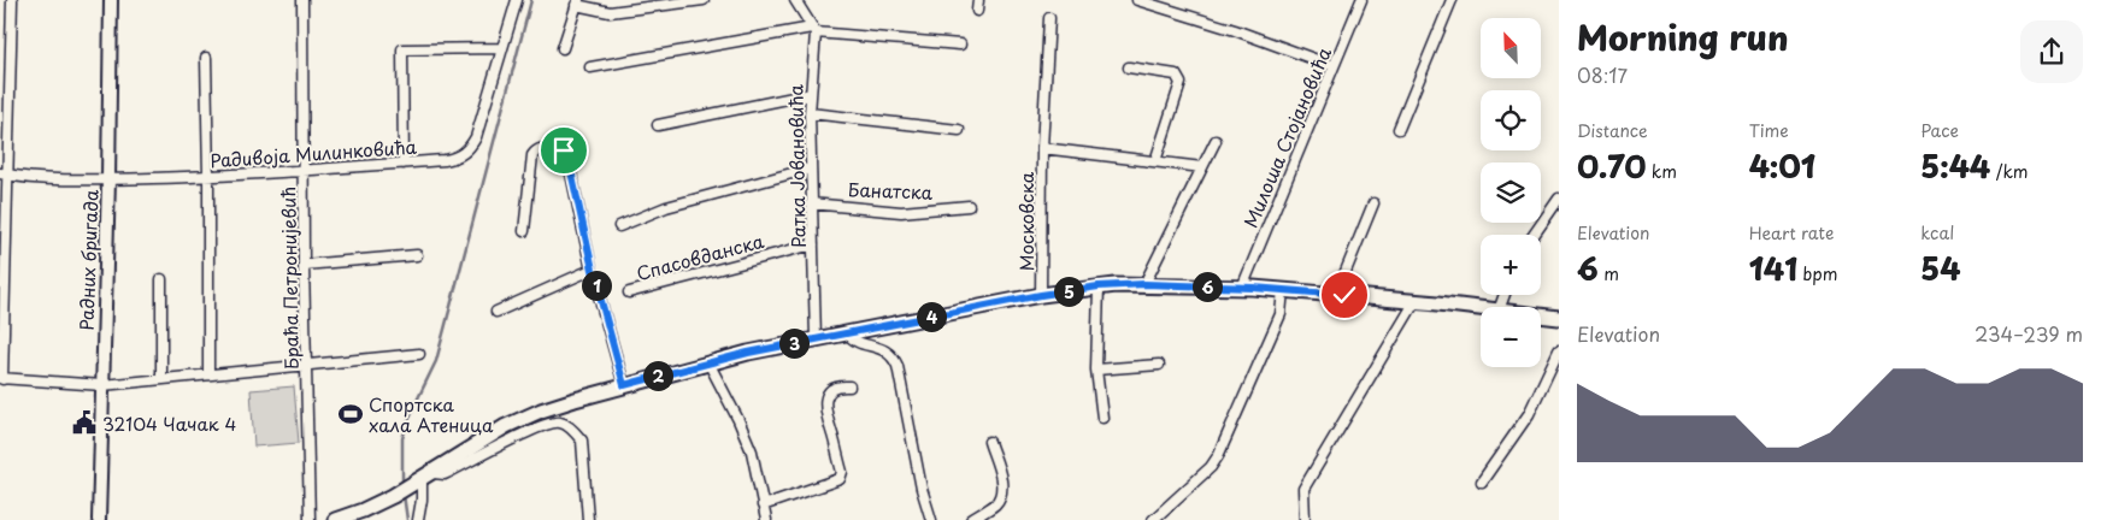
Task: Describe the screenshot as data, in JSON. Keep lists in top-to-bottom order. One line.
{"streets":{"street":["Милоша Стојановића","Радивоја Милинковића","Ратка Јовановића","Банатска","Московска","Спасовданска","Радних бригада","Браћа Петронијевић"]},"crossings":[["Радивоја Милинковића","Радних бригада"],["Радивоја Милинковића","Браћа Петронијевић"],["Ратка Јовановића","Банатска"],["Ратка Јовановића","Спасовданска"]],"places":{"sports":["Спортска хала Атеница"],"public building":["32104 Чачак 4"]},"north":"top left","page":{"heading":["Morning run","08:17"],"map_buttons":["+","−"],"stats":[["Distance","0.70 km"],["Time","4:01"],["Pace","5:44 /km"],["Elevation","6 m"],["Heart rate","141 bpm"],["kcal","54"]],"pins":["1","6","5","4","3","2"],"chart":["Elevation","234–239 m"]}}
